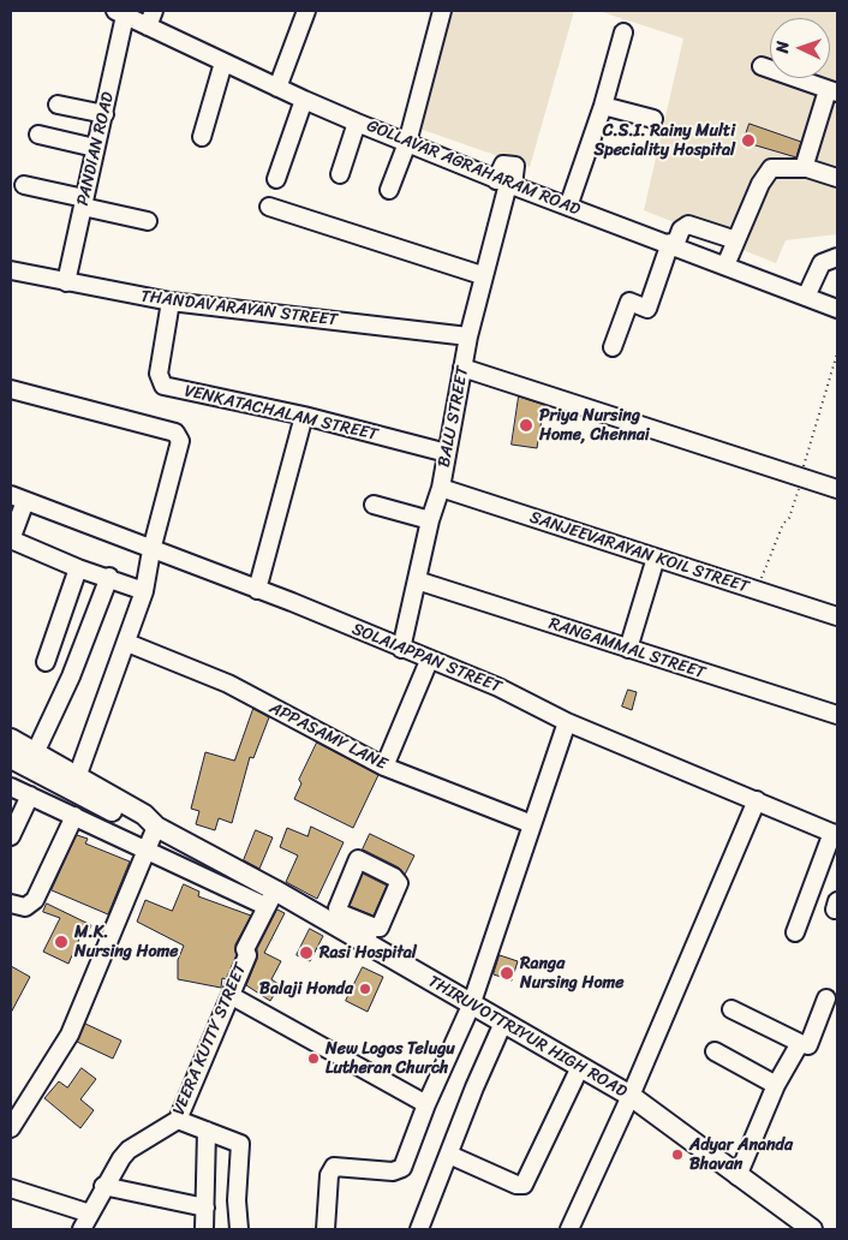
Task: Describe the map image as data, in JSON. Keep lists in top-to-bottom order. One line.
{"streets":{"main road":["THIRUVOTTRIYUR HIGH ROAD"],"street":["PANDIAN ROAD","GOLLAVAR AGRAHARAM ROAD","THANDAVARAYAN STREET","VENKATACHALAM STREET","BALU STREET","SANJEEVARAYAN KOIL STREET","RANGAMMAL STREET","SOLAIAPPAN STREET","APPASAMY LANE","VEERA KUTTY STREET"]},"crossings":[["PANDIAN ROAD","GOLLAVAR AGRAHARAM ROAD"],["PANDIAN ROAD","THANDAVARAYAN STREET"],["GOLLAVAR AGRAHARAM ROAD","BALU STREET"],["THANDAVARAYAN STREET","VENKATACHALAM STREET"],["THANDAVARAYAN STREET","BALU STREET"],["VENKATACHALAM STREET","BALU STREET"],["BALU STREET","SANJEEVARAYAN KOIL STREET"],["BALU STREET","RANGAMMAL STREET"],["BALU STREET","SOLAIAPPAN STREET"],["THIRUVOTTRIYUR HIGH ROAD","VEERA KUTTY STREET"]],"places":["C.S.I. Rainy Multi Speciality Hospital","Priya Nursing Home, Chennai","M.K. Nursing Home","Rasi Hospital","Ranga Nursing Home","Balaji Honda","New Logos Telugu Lutheran Church","Adyar Ananda Bhavan"],"north":"left"}
